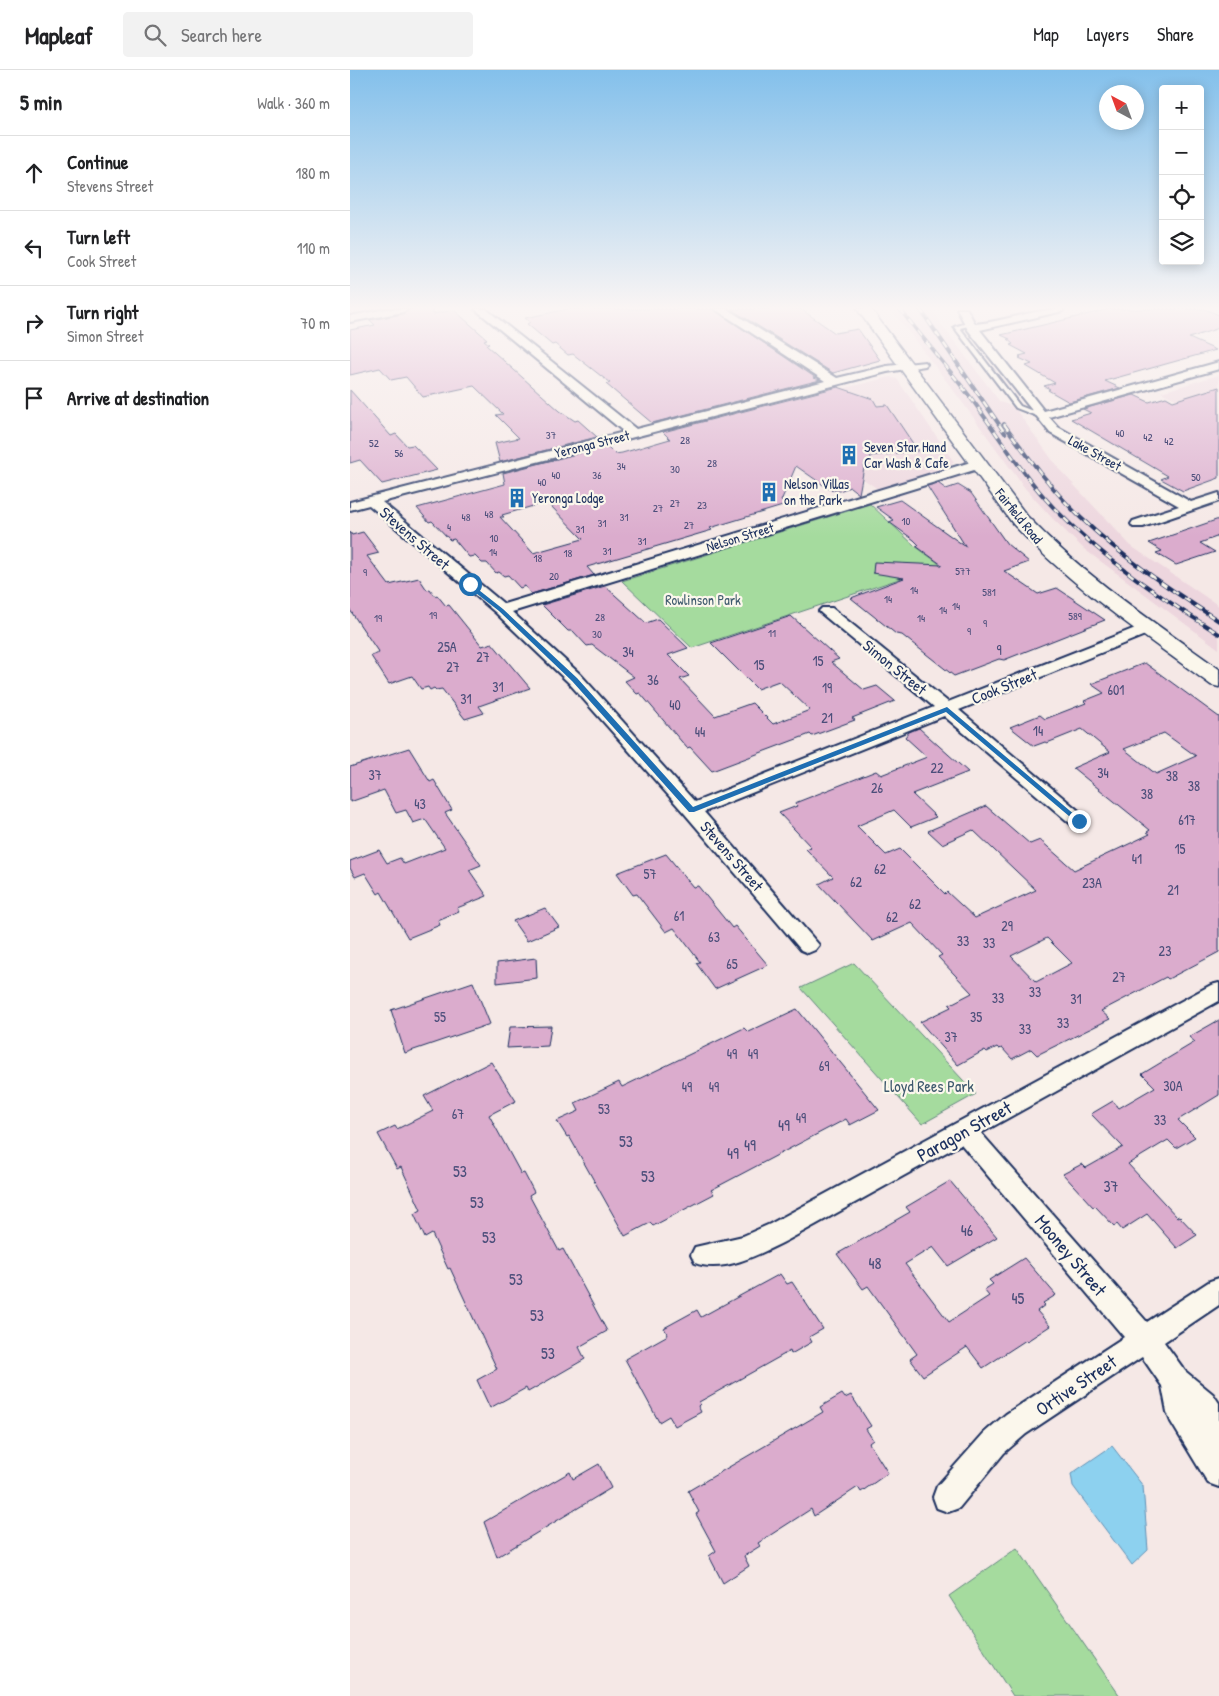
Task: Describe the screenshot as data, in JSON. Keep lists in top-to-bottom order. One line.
{"streets":{"main road":["Fairfield Road"],"street":["Yeronga Street","Lake Street","Nelson Street","Stevens Street","Simon Street","Cook Street","Paragon Street","Mooney Street","Ortive Street"]},"crossings":[["Yeronga Street","Stevens Street"],["Fairfield Road","Nelson Street"],["Fairfield Road","Cook Street"],["Nelson Street","Stevens Street"],["Stevens Street","Cook Street"],["Simon Street","Cook Street"],["Paragon Street","Mooney Street"],["Mooney Street","Ortive Street"]],"parks":["Rowlinson Park","Lloyd Rees Park"],"places":{"building":["Seven Star Hand Car Wash & Cafe","Nelson Villas on the Park","Yeronga Lodge"]},"house_numbers":["40","37","42","28","42","52","56","28","34","30","40","36","50","40","27","23","27","48","48","31","10","31","27","4","31","10","31","31","14","18","18","577","9","20","14","581","14","14","14","19","589","28","19","14","9","9","11","30","25A","9","34","27","15","15","27","36","31","19","601","31","40","21","14","44","22","34","37","38","38","26","38","43","617","15","41","62","57","62","23A","21","62","61","62","29","63","33","33","23","65","27","33","33","31","55","35","33","33","37","49","49","69","30A","49","49","53","67","49","33","49","53","49","49","53","53","37","53","46","53","48","53","45","53","53"],"north":"top left","page":{"header":"Mapleaf","search":"Search here","nav":["Map","Layers","Share"],"heading":["5 min","Walk · 360 m"],"map_buttons":["+","−"],"list":[["Continue","Stevens Street","180 m"],["Turn left","Cook Street","110 m"],["Turn right","Simon Street","70 m"],"Arrive at destination"]}}
